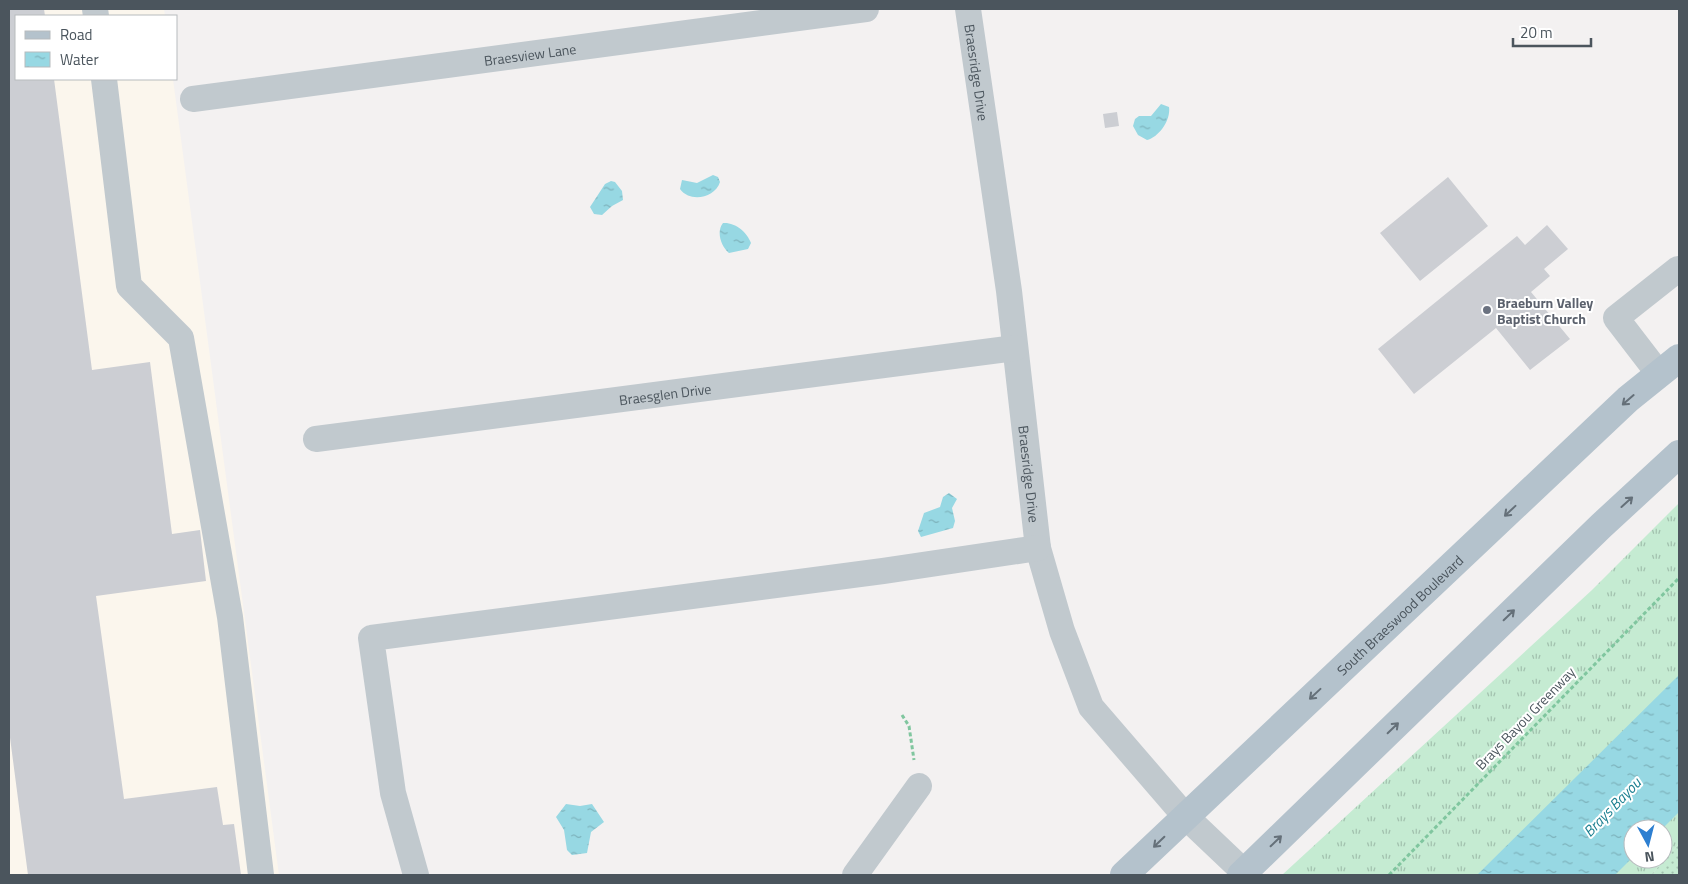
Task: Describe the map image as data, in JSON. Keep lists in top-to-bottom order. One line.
{"streets":{"main road":["South Braeswood Boulevard"],"street":["Braesview Lane","Braesridge Drive","Braesglen Drive"],"path":["Brays Bayou Greenway"]},"crossings":[["Braesridge Drive","Braesglen Drive"],["Braesridge Drive","South Braeswood Boulevard"]],"water":["Brays Bayou"],"places":["Braeburn Valley Baptist Church"],"legend":["Road","Water"],"scale_bar":"20 m","north":"bottom"}
